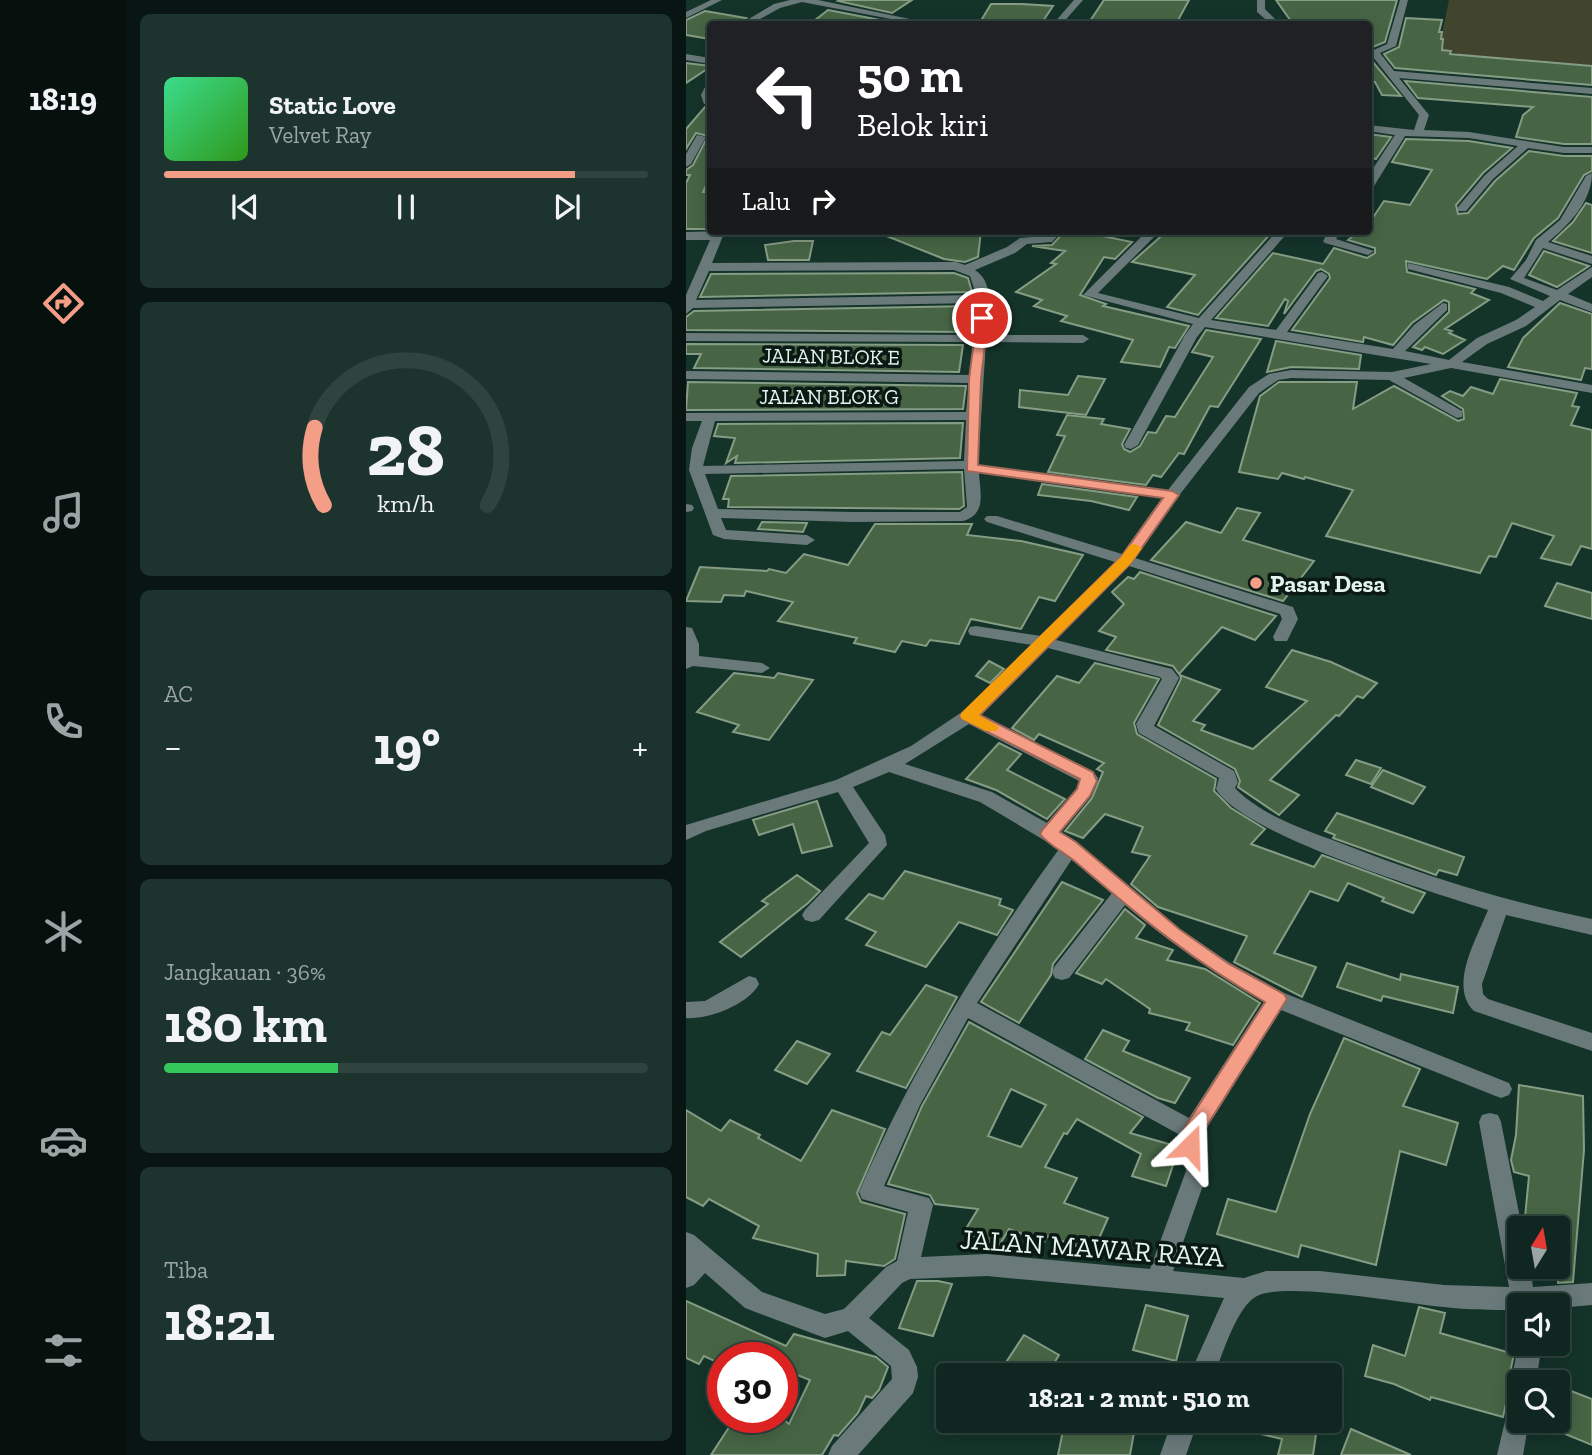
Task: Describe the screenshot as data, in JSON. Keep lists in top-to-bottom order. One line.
{"streets":{"street":["JALAN BLOK E","JALAN BLOK G","JALAN MAWAR RAYA"]},"places":["Pasar Desa"],"north":"top","page":{"tabs":"18:19","turn":["50 m","Belok kiri"],"song":["Static Love","Velvet Ray"],"then":"Lalu","tile":["AC",["Jangkauan · 36%","180 km"],["Tiba","18:21"]],"heat":["−","19°","+"],"limit":"30","trip":"18:21 · 2 mnt · 510 m","gauge":["28","km/h"]}}
